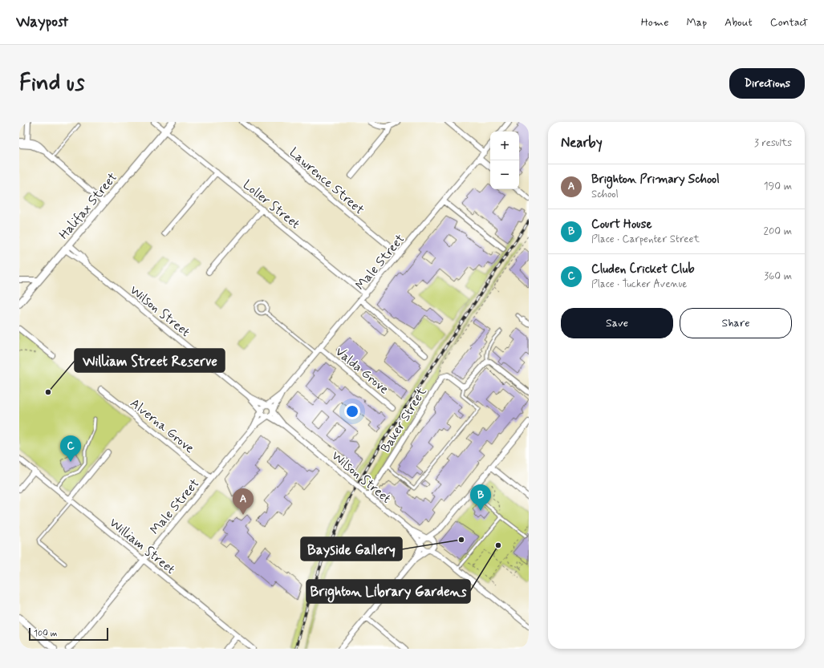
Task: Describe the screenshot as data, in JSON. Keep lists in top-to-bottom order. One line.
{"streets":{"street":["Lawrence Street","Loller Street","Halifax Street","Male Street","Wilson Street","Valda Grove","Baker Street","Alverna Grove","William Street"]},"crossings":[["Lawrence Street","Male Street"],["Loller Street","Halifax Street"],["Loller Street","Male Street"],["Halifax Street","Wilson Street"],["Male Street","Wilson Street"],["Male Street","Valda Grove"],["Male Street","Alverna Grove"],["Male Street","William Street"],["Wilson Street","Baker Street"]],"places":["William Street Reserve","Bayside Gallery","Brighton Library Gardens"],"scale_bar":"100 m","page":{"header":"Waypost","nav":["Home","Map","About","Contact"],"buttons":["Directions",["Save","Share"]],"title":"Find us","heading":["Nearby","3 results"],"map_buttons":["+","−"],"list":[{"mark":"A","name":"Brighton Primary School","note":"School","value":"190 m"},{"mark":"B","name":"Court House","note":"Place · Carpenter Street","value":"200 m"},{"mark":"C","name":"Cluden Cricket Club","note":"Place · Tucker Avenue","value":"360 m"}],"pins":["C","B","A"],"scale":"100 m"}}
